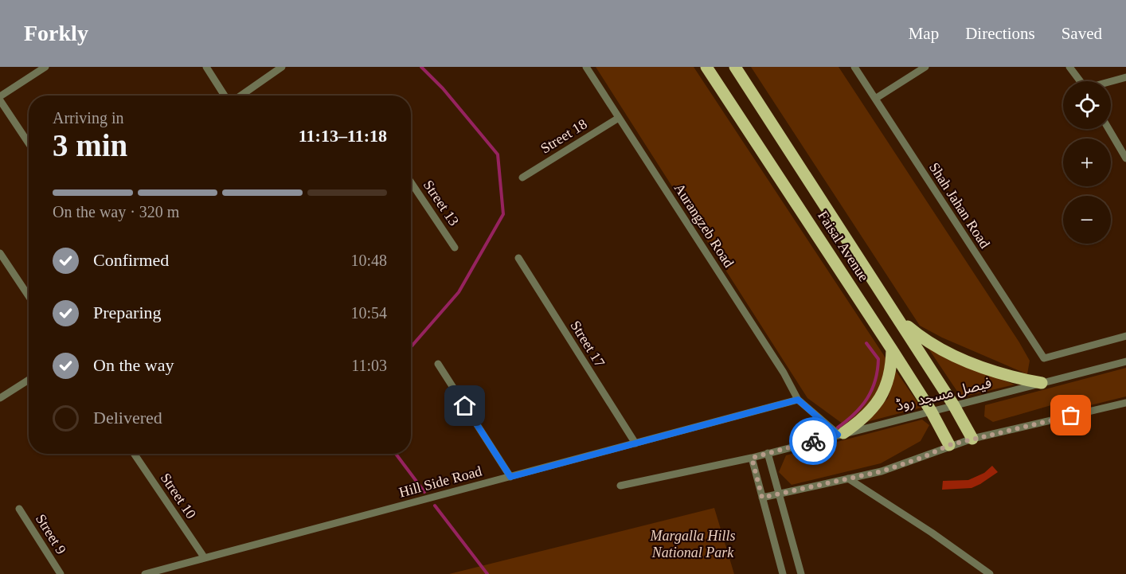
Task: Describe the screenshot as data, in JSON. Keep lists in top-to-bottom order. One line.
{"streets":{"main road":["Faisal Avenue"],"street":["Street 18","Street 13","Shah Jahan Road","Aurangzeb Road","Street 17","فیصل مسجد روڈ","Hill Side Road","Street 10","Street 9"]},"crossings":[["Street 18","Aurangzeb Road"],["Aurangzeb Road","Hill Side Road"],["Faisal Avenue","فیصل مسجد روڈ"],["Street 17","Hill Side Road"],["Hill Side Road","Street 10"]],"parks":["Margalla Hills National Park"],"page":{"header":"Forkly","nav":["Map","Directions","Saved"],"map_buttons":["+","−"],"heading":["3 min","Arriving in","11:13–11:18"],"bar":"On the way · 320 m","list":[["Confirmed","10:48"],["Preparing","10:54"],["On the way","11:03"],"Delivered"]}}
